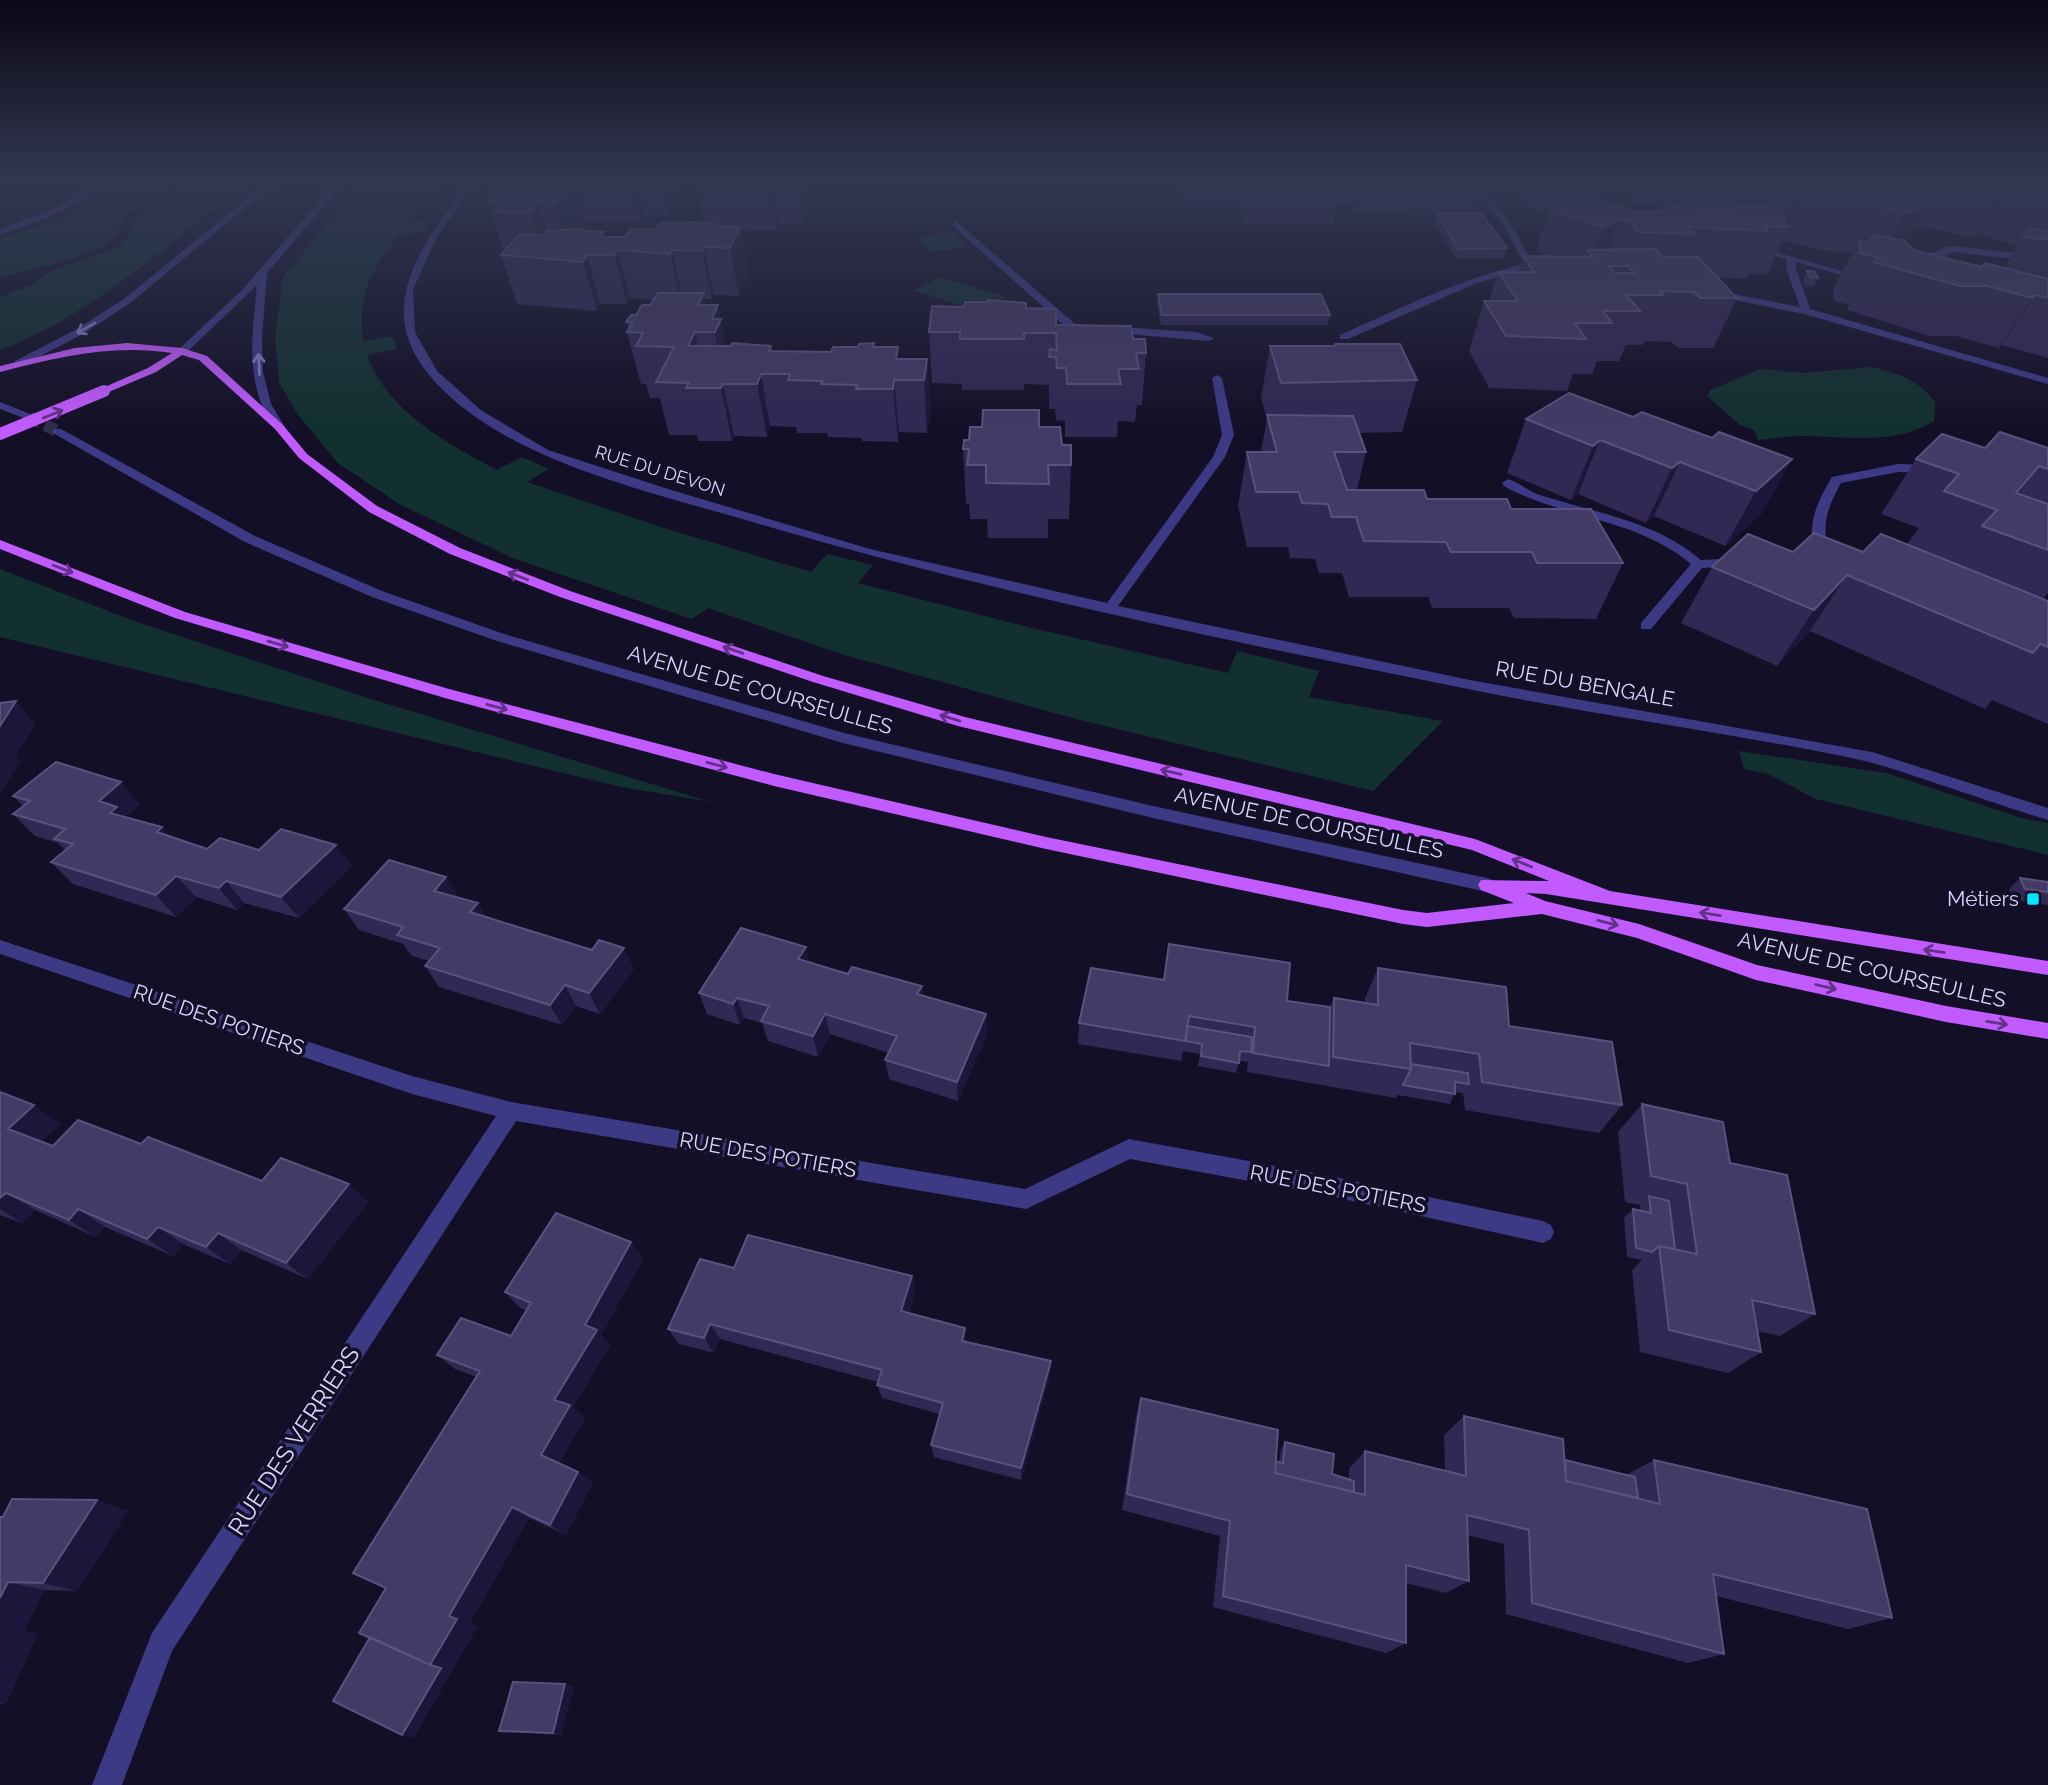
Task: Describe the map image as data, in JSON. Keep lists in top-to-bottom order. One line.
{"streets":{"main road":["AVENUE DE COURSEULLES"],"street":["RUE DU DEVON","RUE DU BENGALE","RUE DES POTIERS","RUE DES VERRIERS"]},"crossings":[["RUE DU DEVON","RUE DU BENGALE"],["RUE DES POTIERS","RUE DES VERRIERS"]],"places":{"transit":["Métiers"]}}
